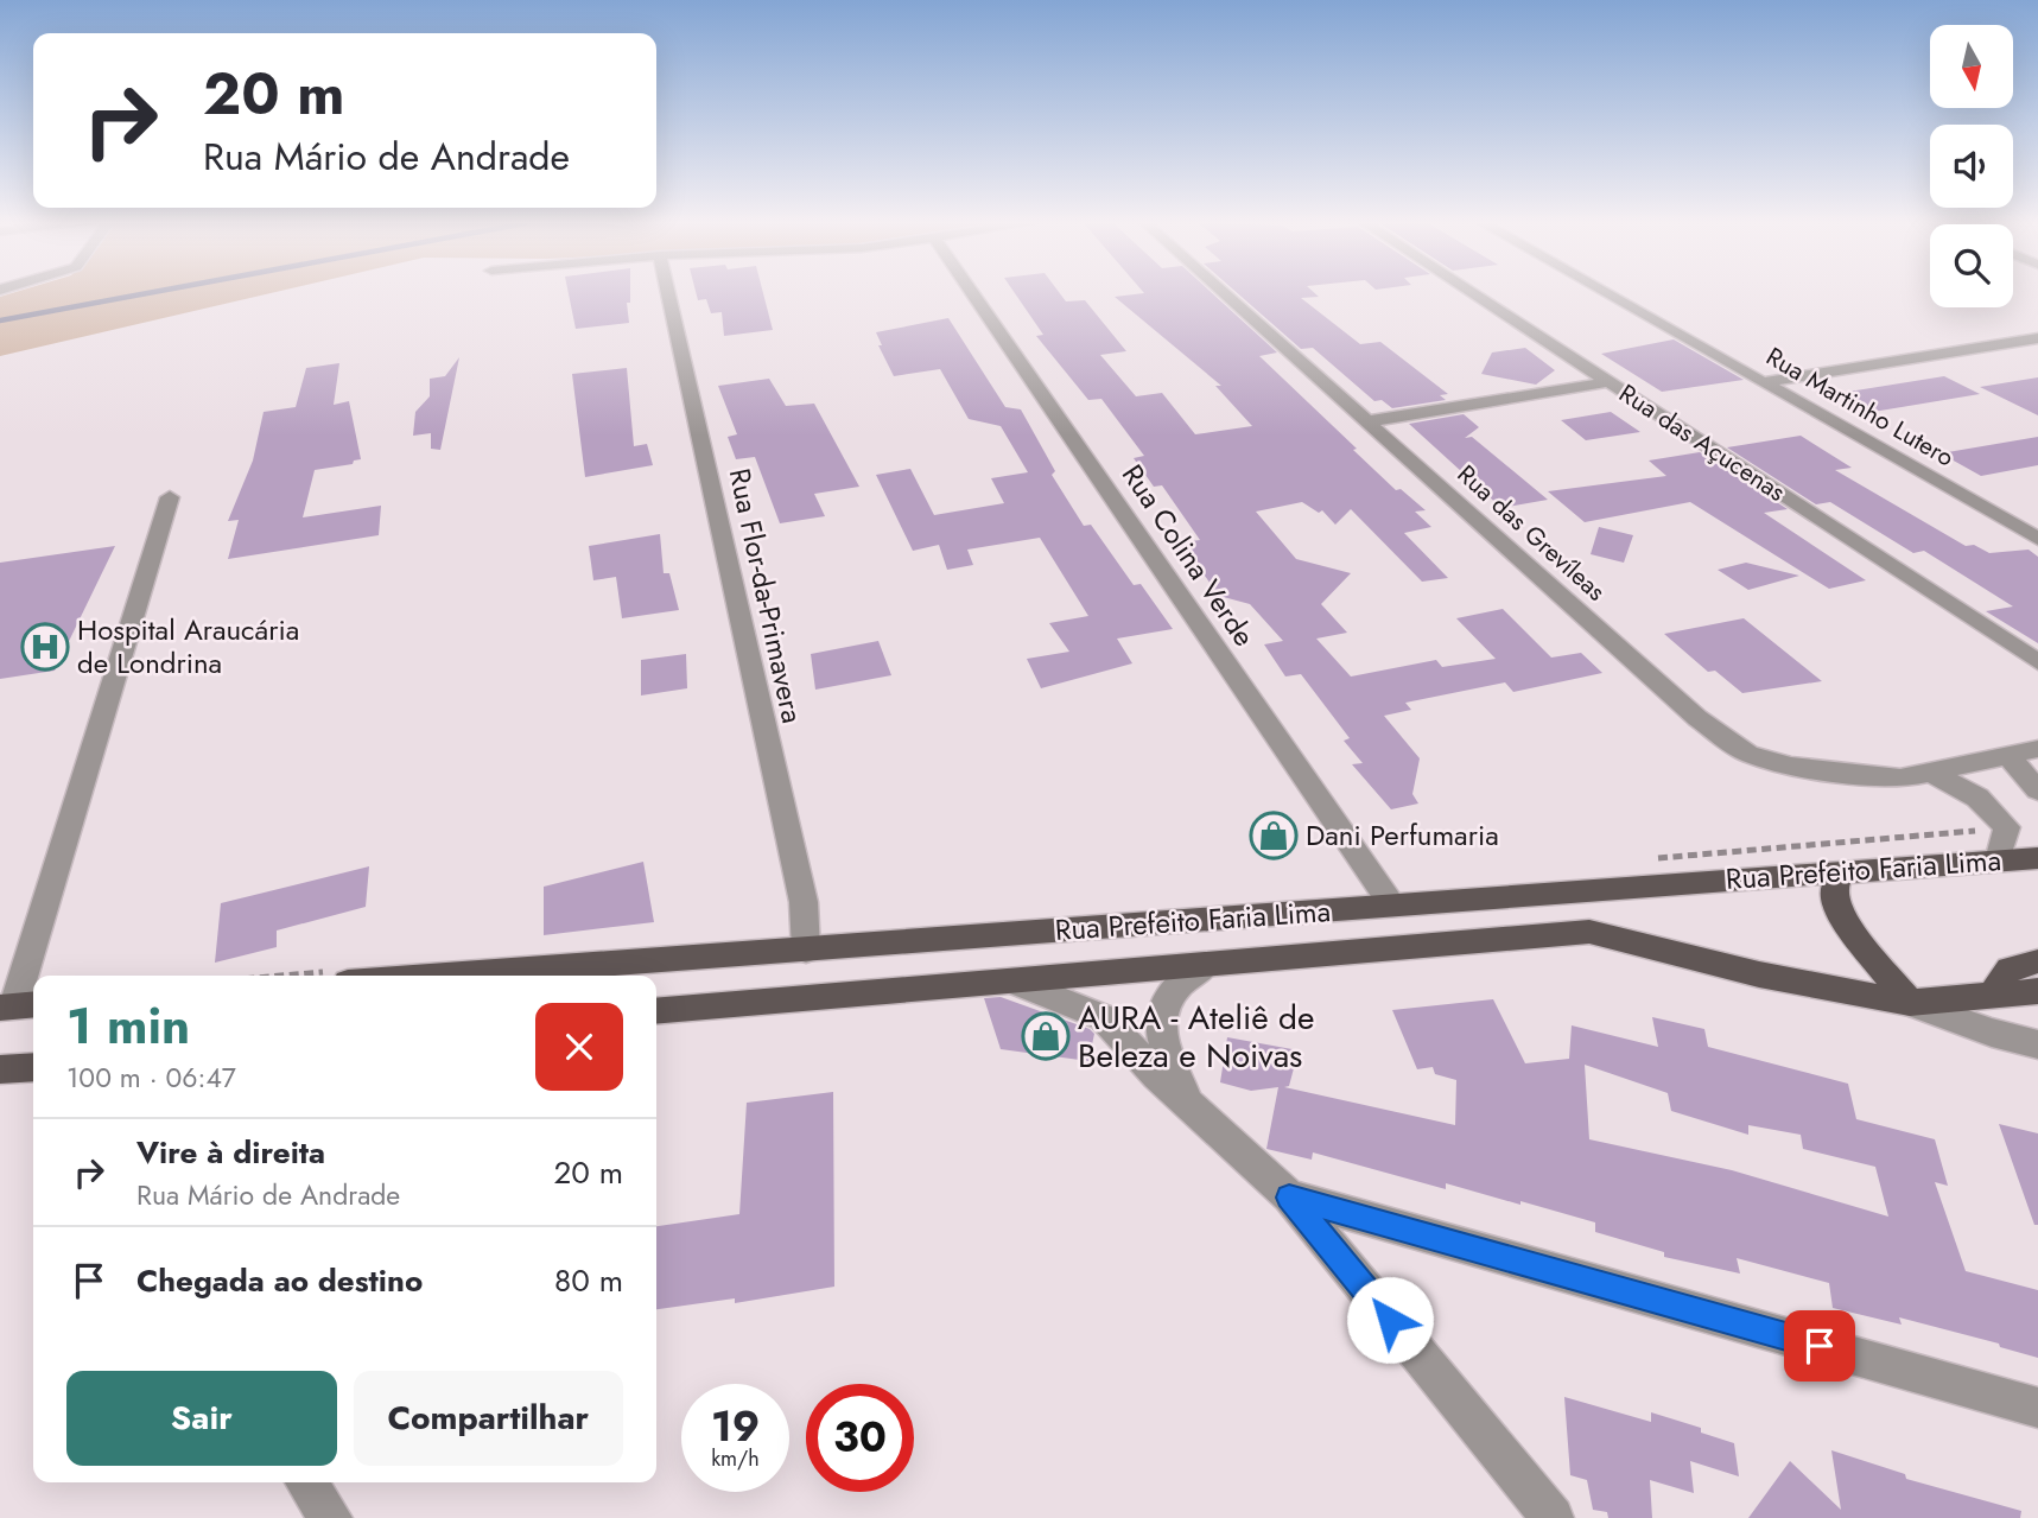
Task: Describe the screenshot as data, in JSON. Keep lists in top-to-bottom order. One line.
{"streets":{"main road":["Rua Prefeito Faria Lima"],"street":["Rua Martinho Lutero","Rua das Açucenas","Rua das Grevíleas","Rua Colina Verde","Rua Flor-da-Primavera"]},"crossings":[["Rua Colina Verde","Rua Prefeito Faria Lima"],["Rua Flor-da-Primavera","Rua Prefeito Faria Lima"]],"places":{"hospital":["Hospital Araucária de Londrina"],"shop":["Dani Perfumaria","AURA - Ateliê de Beleza e Noivas"]},"north":"bottom","page":{"turn":["20 m","Rua Mário de Andrade"],"heading":["1 min","100 m · 06:47"],"list":[{"name":"Vire à direita","note":"Rua Mário de Andrade","value":"20 m"},{"name":"Chegada ao destino","value":"80 m"}],"buttons":["Sair","Compartilhar"],"speed":"19 km/h","limit":"30"}}
